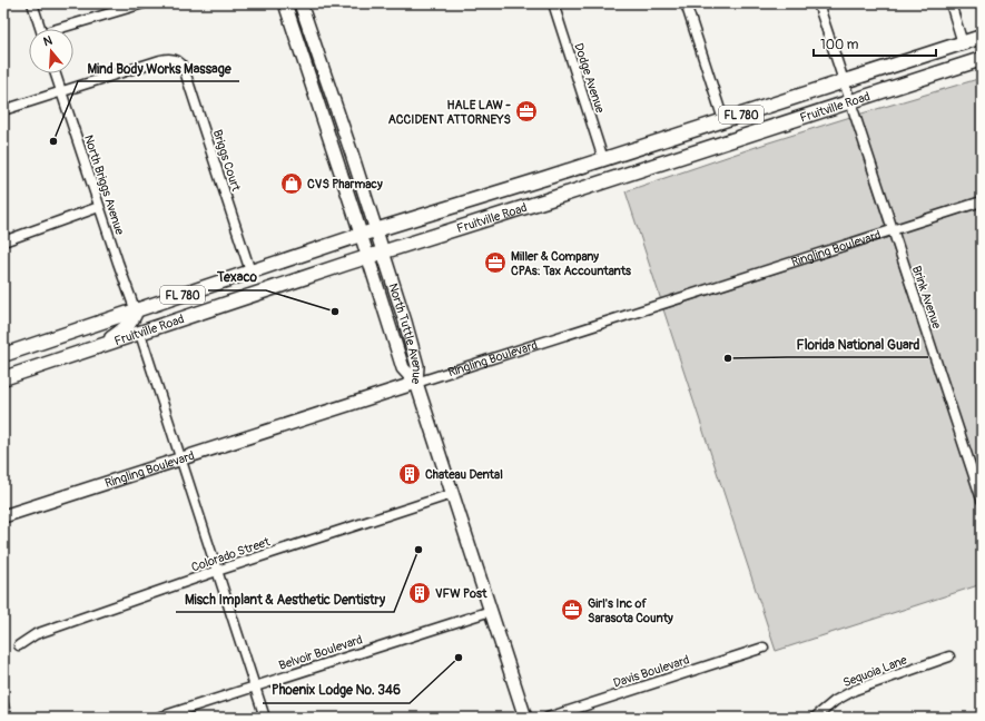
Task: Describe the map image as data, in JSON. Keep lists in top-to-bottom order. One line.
{"streets":{"main road":["Fruitville Road","FL 780","Ringling Boulevard","North Tuttle Avenue"],"street":["Dodge Avenue","Briggs Court","North Briggs Avenue","Brink Avenue","Colorado Street","Belvoir Boulevard","Davis Boulevard","Sequoia Lane"]},"crossings":[["Dodge Avenue","Fruitville Road"],["Fruitville Road","Briggs Court"],["Fruitville Road","North Briggs Avenue"],["Fruitville Road","Brink Avenue"],["Fruitville Road","North Tuttle Avenue"],["Briggs Court","North Briggs Avenue"],["Ringling Boulevard","Brink Avenue"],["Ringling Boulevard","North Tuttle Avenue"]],"places":{"office":["HALE LAW - ACCIDENT ATTORNEYS","Miller & Company CPAs: Tax Accountants","Girl's Inc of Sarasota County"],"other":["Mind Body Works Massage","Texaco","Florida National Guard","Misch Implant & Aesthetic Dentistry","Phoenix Lodge No. 346"],"shop":["CVS Pharmacy"],"building":["Chateau Dental","VFW Post"]},"scale_bar":"100 m","north":"top"}
